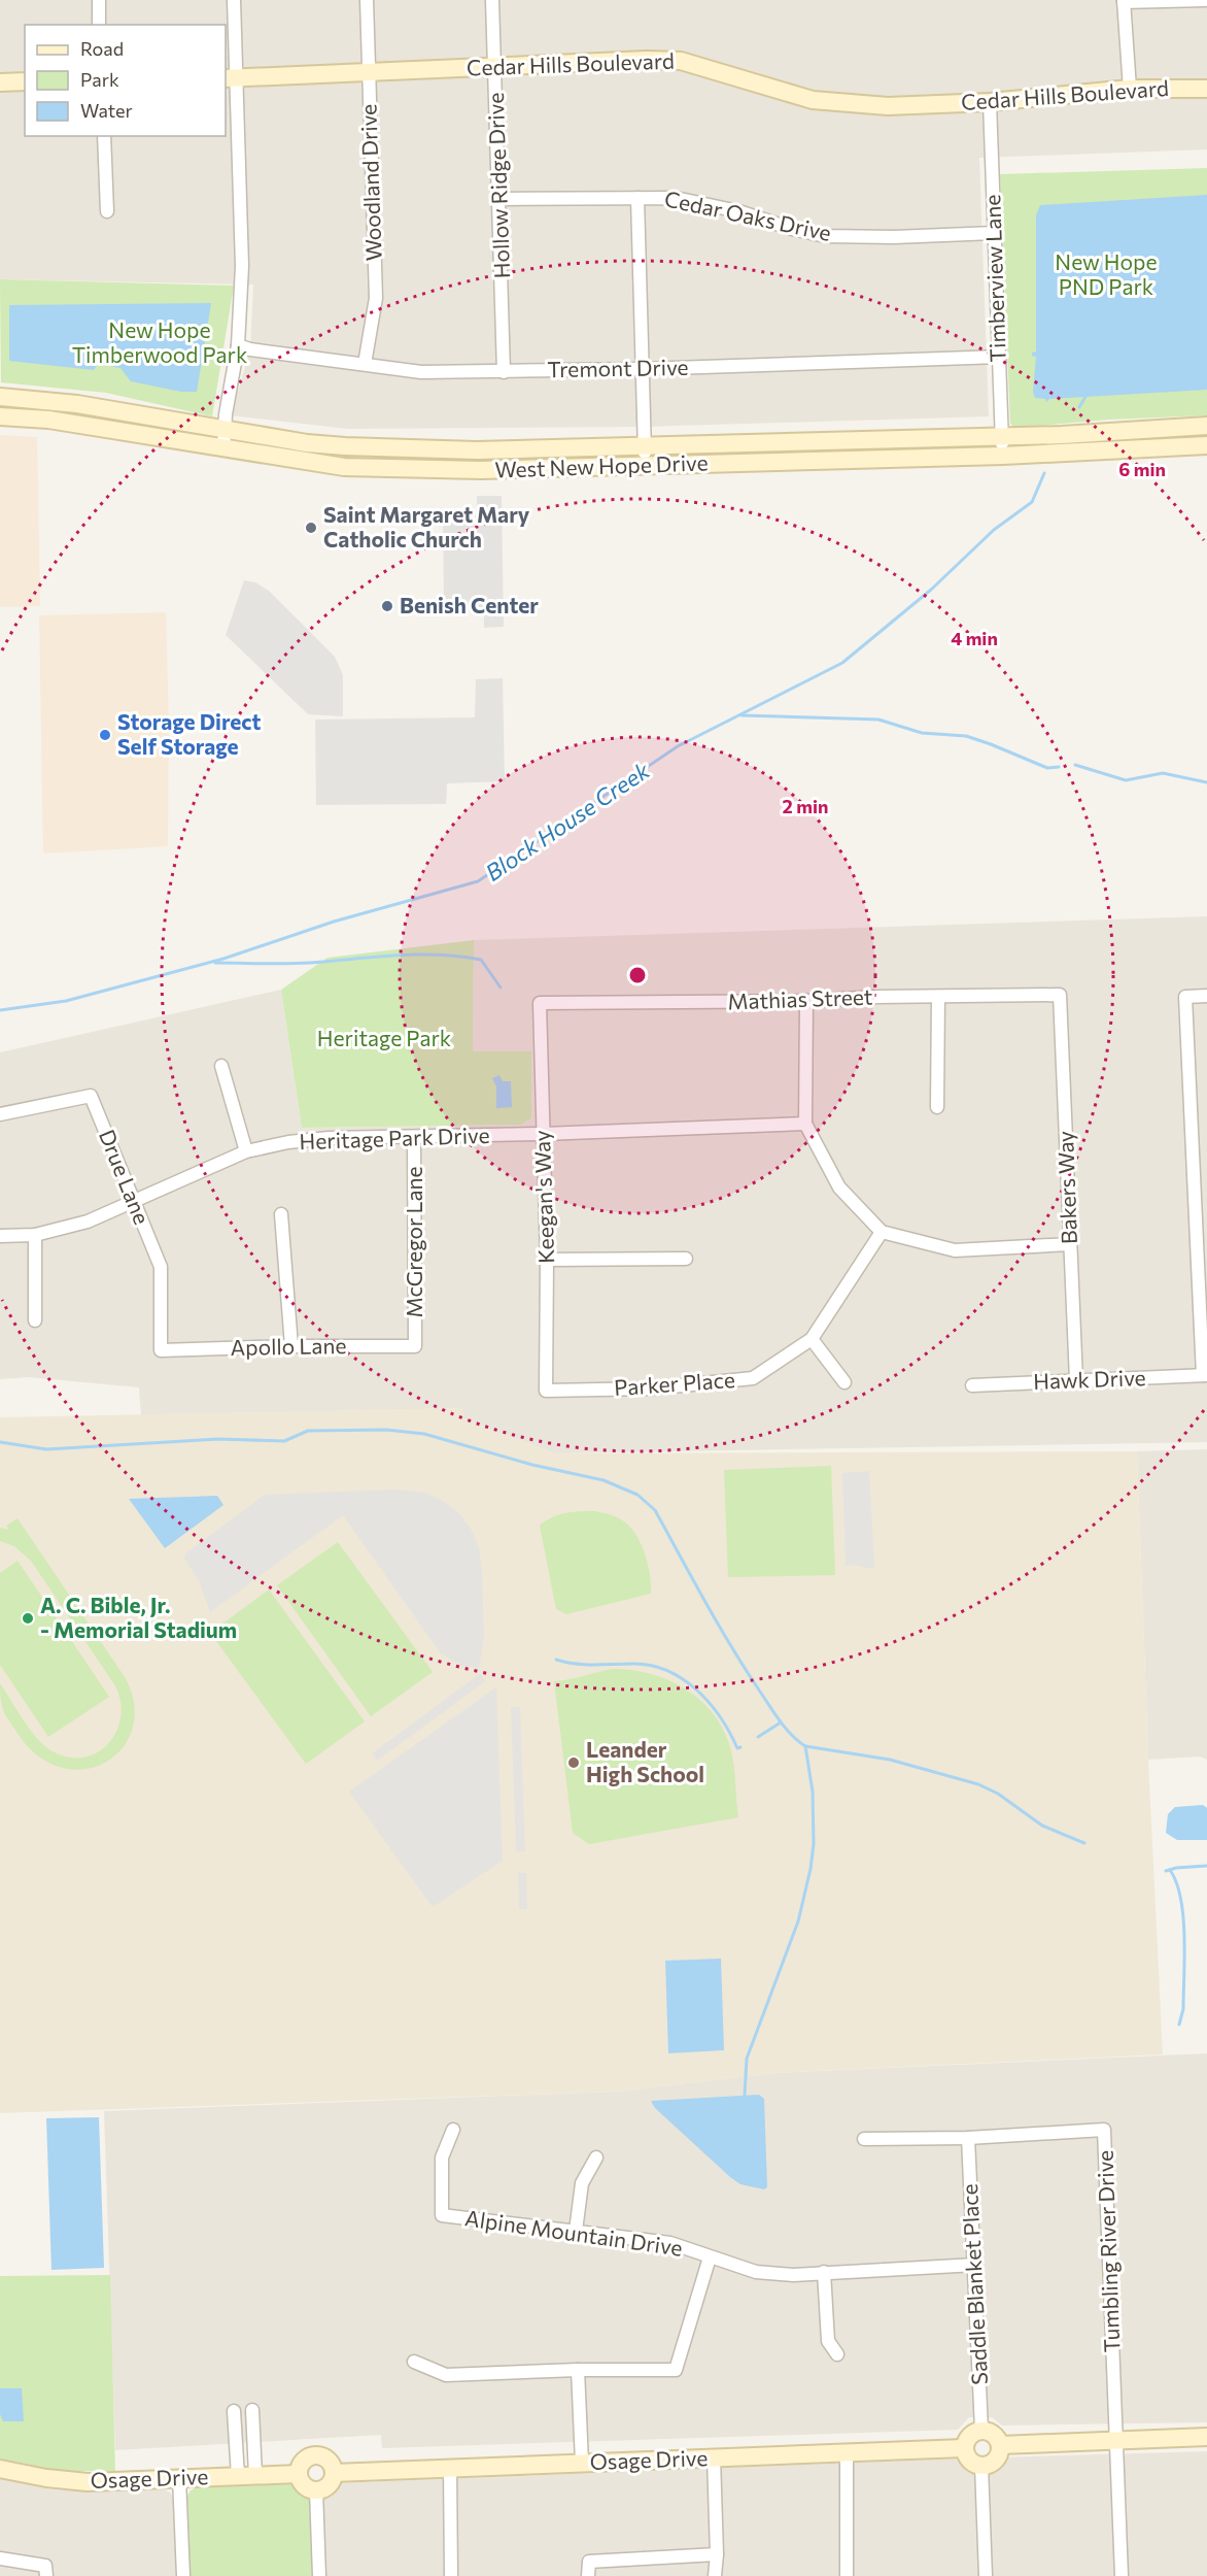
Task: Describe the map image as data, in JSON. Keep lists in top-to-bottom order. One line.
{"streets":{"main road":["Cedar Hills Boulevard","West New Hope Drive","Osage Drive"],"street":["Woodland Drive","Hollow Ridge Drive","Cedar Oaks Drive","Timberview Lane","Tremont Drive","Mathias Street","Heritage Park Drive","Drue Lane","Bakers Way","Keegan's Way","McGregor Lane","Apollo Lane","Hawk Drive","Parker Place","Alpine Mountain Drive","Tumbling River Drive","Saddle Blanket Place"]},"crossings":[["Cedar Hills Boulevard","Woodland Drive"],["Cedar Hills Boulevard","Hollow Ridge Drive"],["Cedar Hills Boulevard","Timberview Lane"],["Woodland Drive","Tremont Drive"],["Hollow Ridge Drive","Cedar Oaks Drive"],["Hollow Ridge Drive","Tremont Drive"],["Cedar Oaks Drive","Timberview Lane"],["Timberview Lane","Tremont Drive"],["Timberview Lane","West New Hope Drive"],["Mathias Street","Bakers Way"],["Mathias Street","Keegan's Way"],["Heritage Park Drive","Drue Lane"],["Heritage Park Drive","Keegan's Way"],["Heritage Park Drive","McGregor Lane"],["Drue Lane","Apollo Lane"],["Bakers Way","Hawk Drive"],["Keegan's Way","Parker Place"],["McGregor Lane","Apollo Lane"],["Alpine Mountain Drive","Saddle Blanket Place"],["Tumbling River Drive","Saddle Blanket Place"],["Saddle Blanket Place","Osage Drive"]],"water":["Block House Creek"],"parks":["New Hope PND Park","New Hope Timberwood Park","Heritage Park"],"places":["Saint Margaret Mary Catholic Church","Benish Center","Storage Direct Self Storage","A. C. Bible, Jr. - Memorial Stadium","Leander High School"],"legend":["Road","Park","Water"],"rings":["6 min","4 min","2 min"]}
